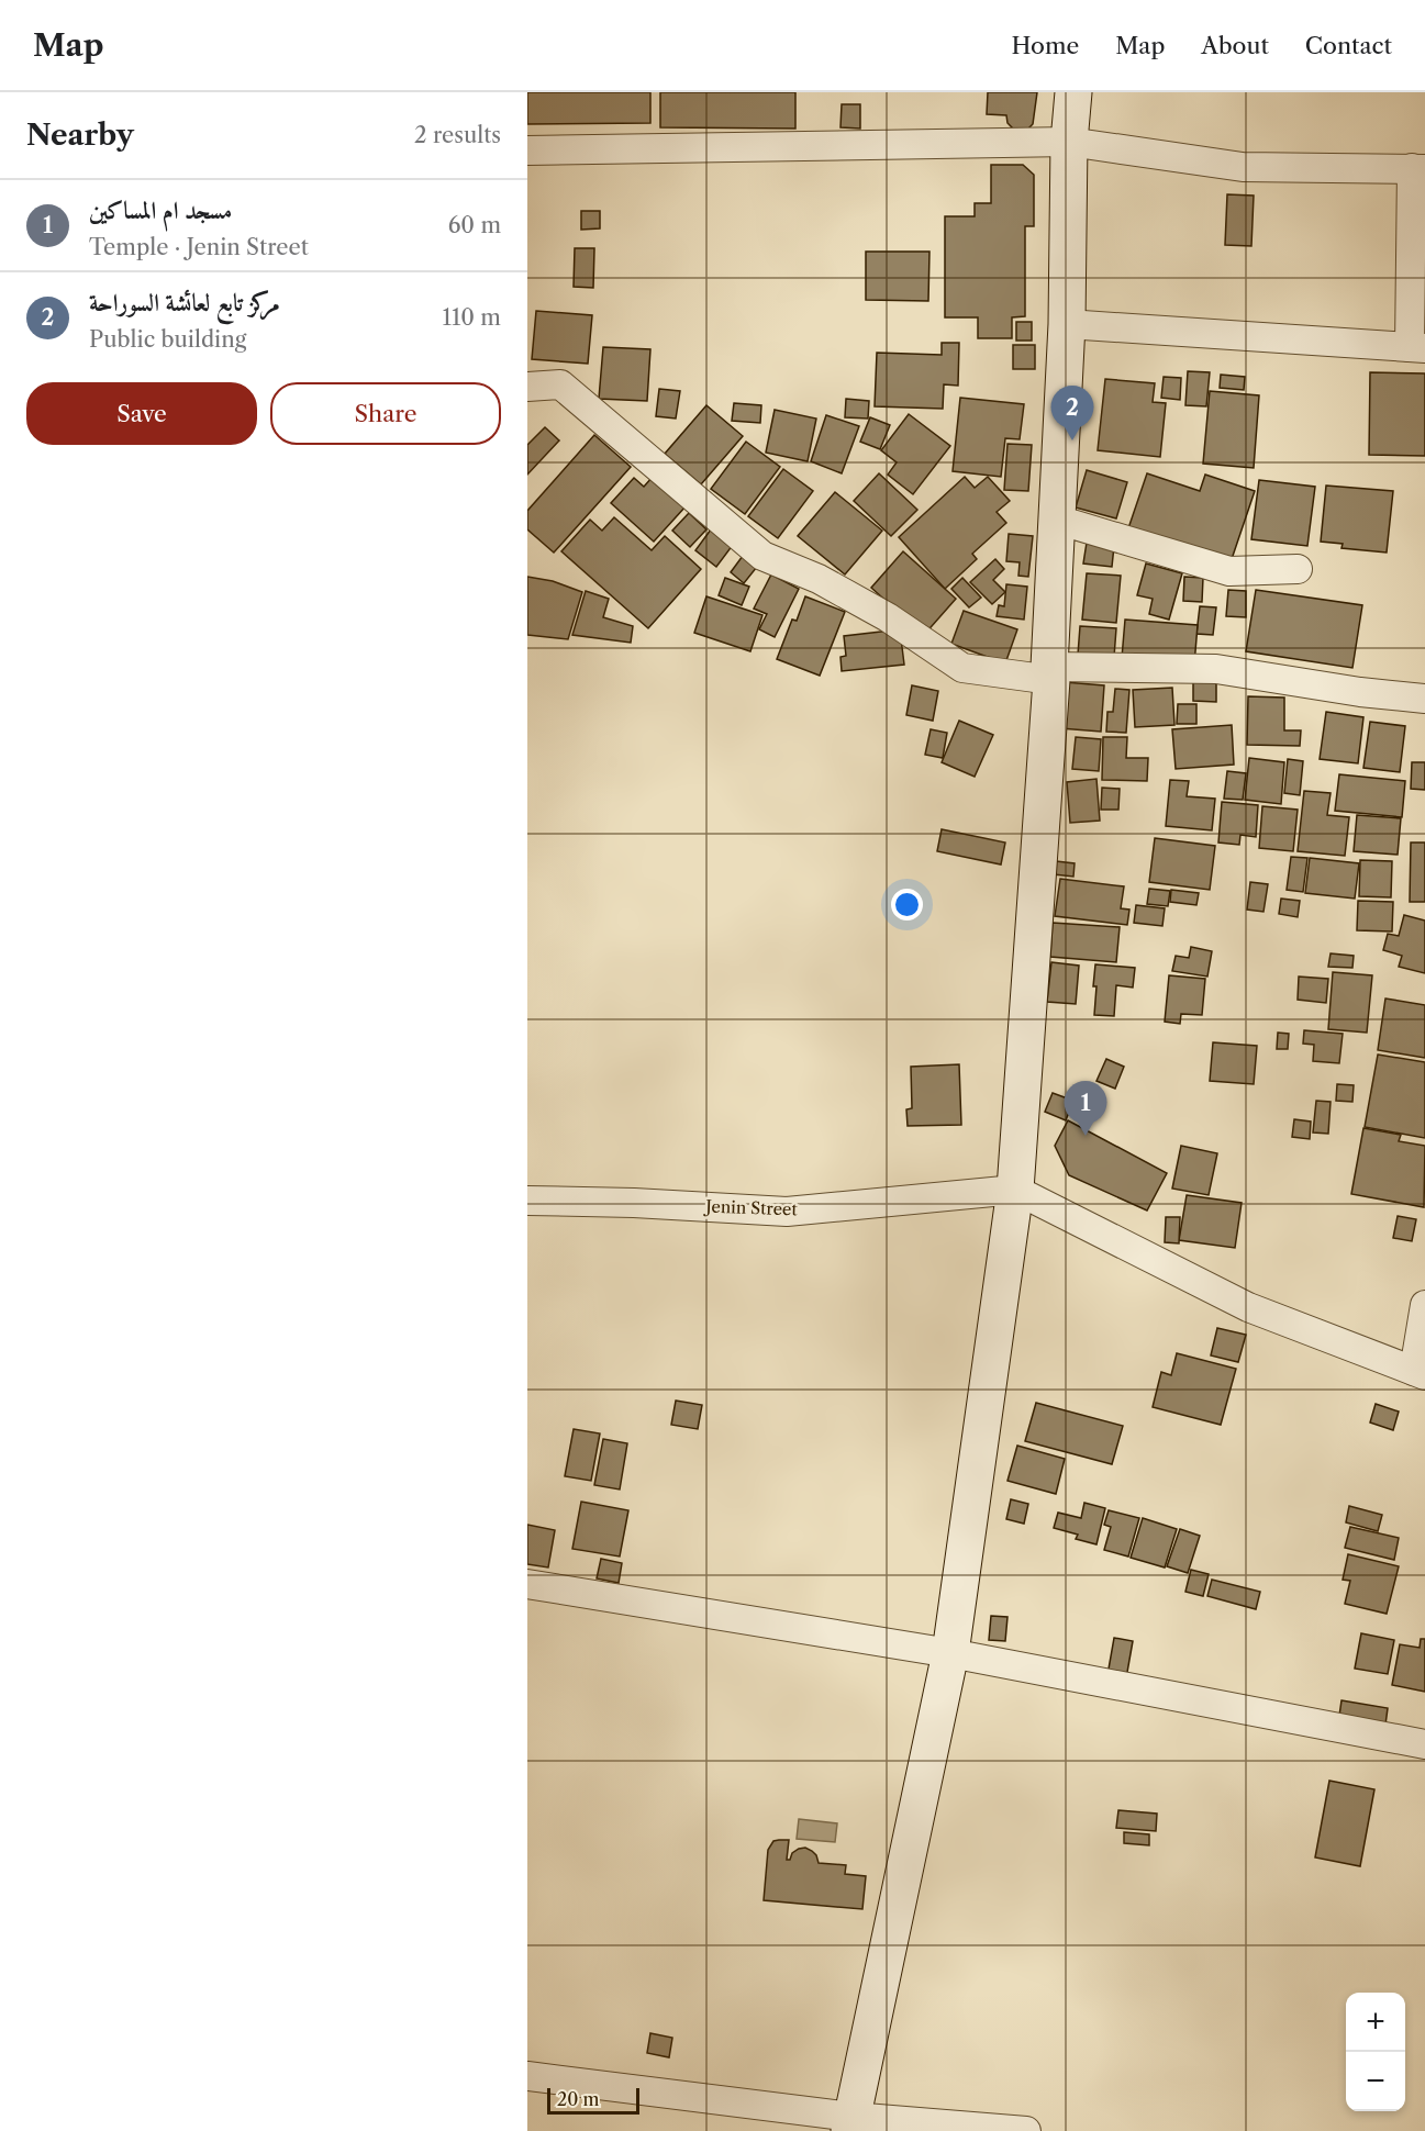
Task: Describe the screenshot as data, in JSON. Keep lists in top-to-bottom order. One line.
{"streets":{"street":["Jenin Street"]},"scale_bar":"20 m","page":{"header":"Map","nav":["Home","Map","About","Contact"],"heading":["Nearby","2 results"],"list":[{"mark":"1","name":"مسجد ام المساكين","note":"Temple · Jenin Street","value":"60 m"},{"mark":"2","name":"مركز تابع لعائشة السوراحة","note":"Public building","value":"110 m"}],"buttons":["Save","Share"],"pins":["2","1"],"map_buttons":["+","−"],"scale":"20 m"}}
